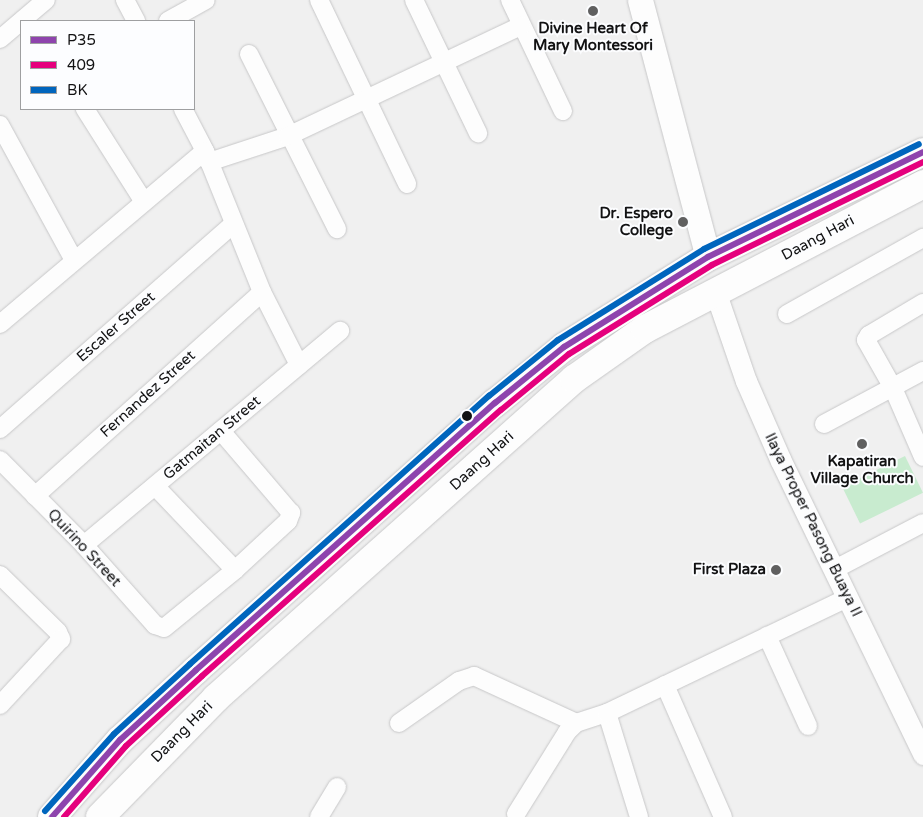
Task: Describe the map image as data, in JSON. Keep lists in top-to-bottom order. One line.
{"streets":{"main road":["Daang Hari"],"street":["Escaler Street","Fernandez Street","Gatmaitan Street","Ilaya Proper Pasong Buaya II","Quirino Street"]},"crossings":[["Daang Hari","Ilaya Proper Pasong Buaya II"],["Fernandez Street","Quirino Street"],["Gatmaitan Street","Quirino Street"]],"places":["Divine Heart Of Mary Montessori","Dr. Espero College","Kapatiran Village Church","First Plaza"],"lines":["transit line BK","transit line P35","transit line 409"],"legend":["P35","409","BK"]}
